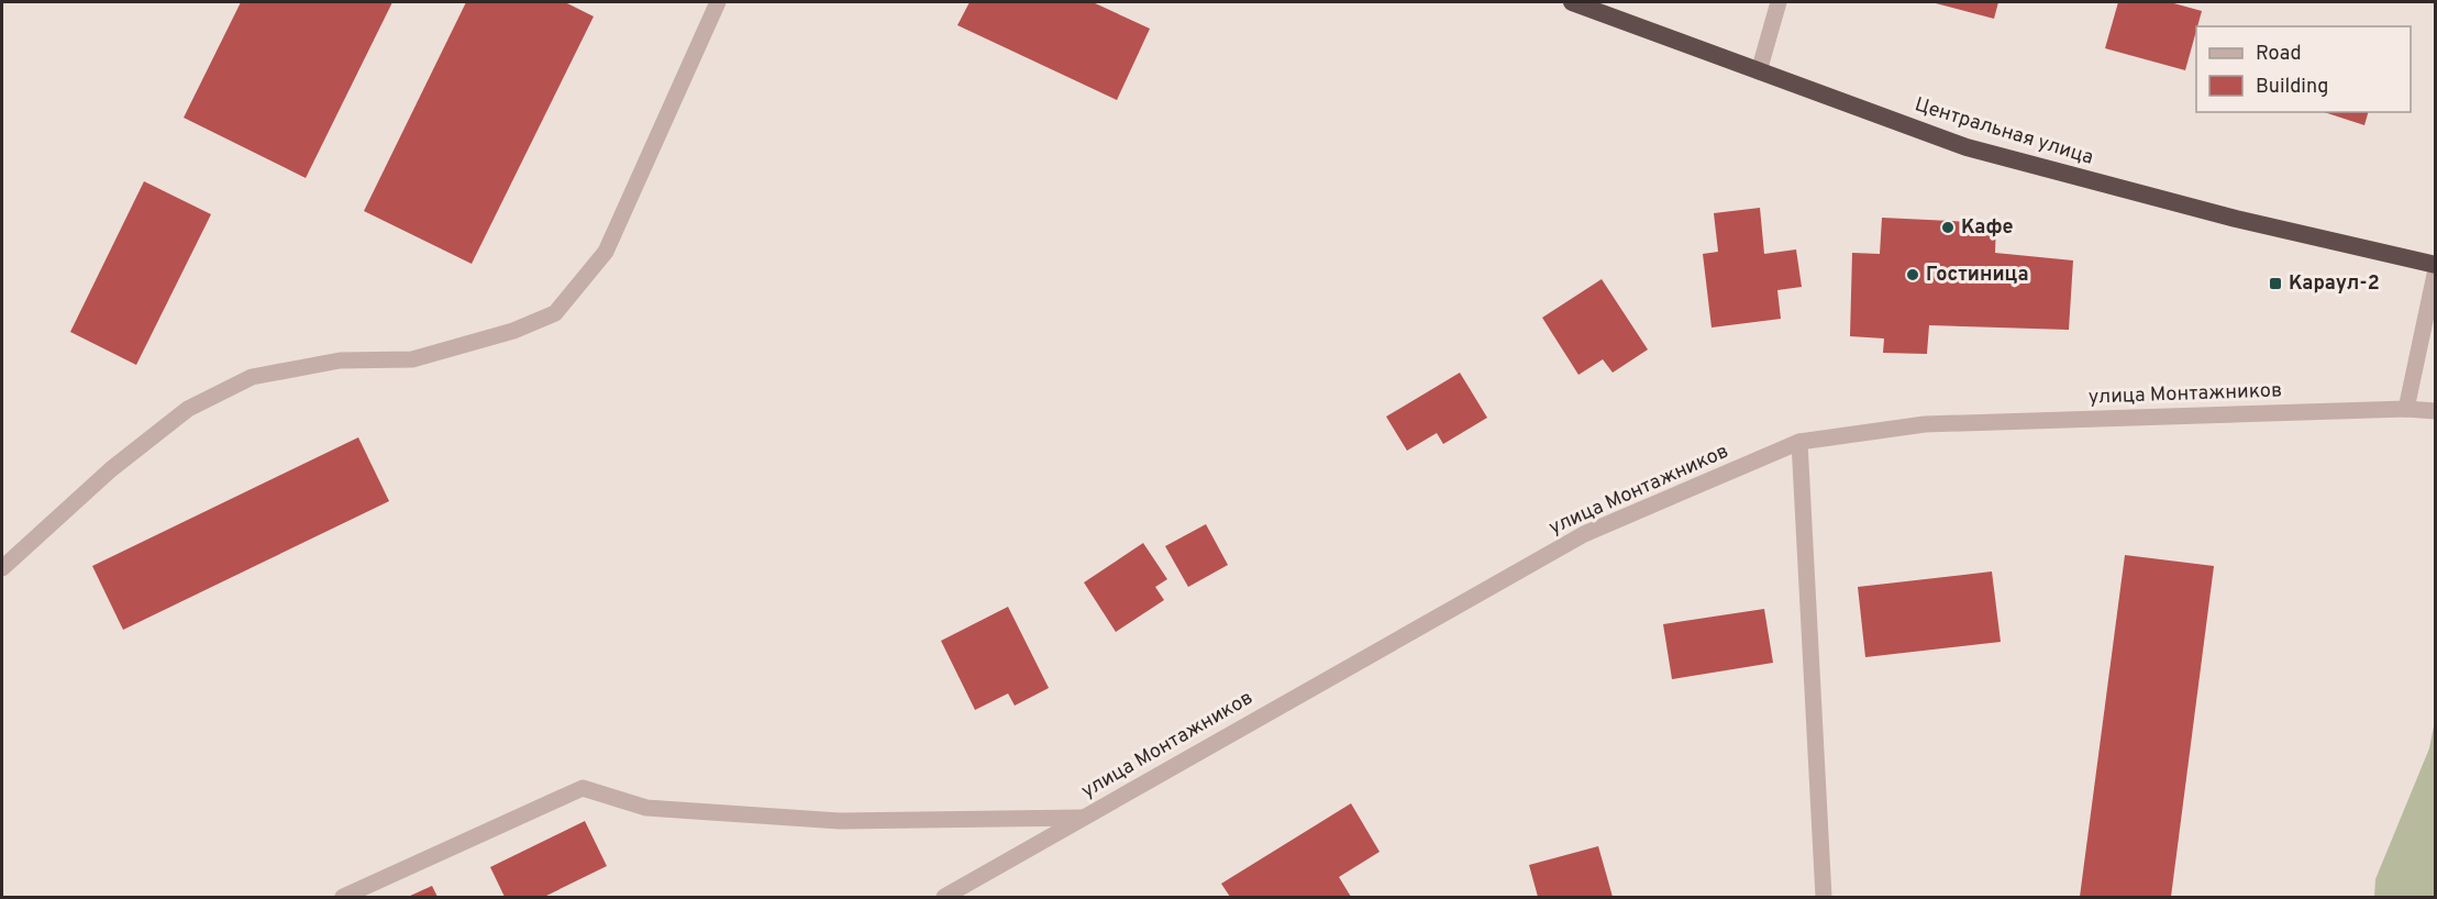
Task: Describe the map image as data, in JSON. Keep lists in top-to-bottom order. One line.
{"streets":{"highway":["Центральная улица"],"street":["улица Монтажников"]},"places":{"other":["Кафе","Гостиница"],"transit":["Караул-2"]},"legend":["Road","Building"]}
